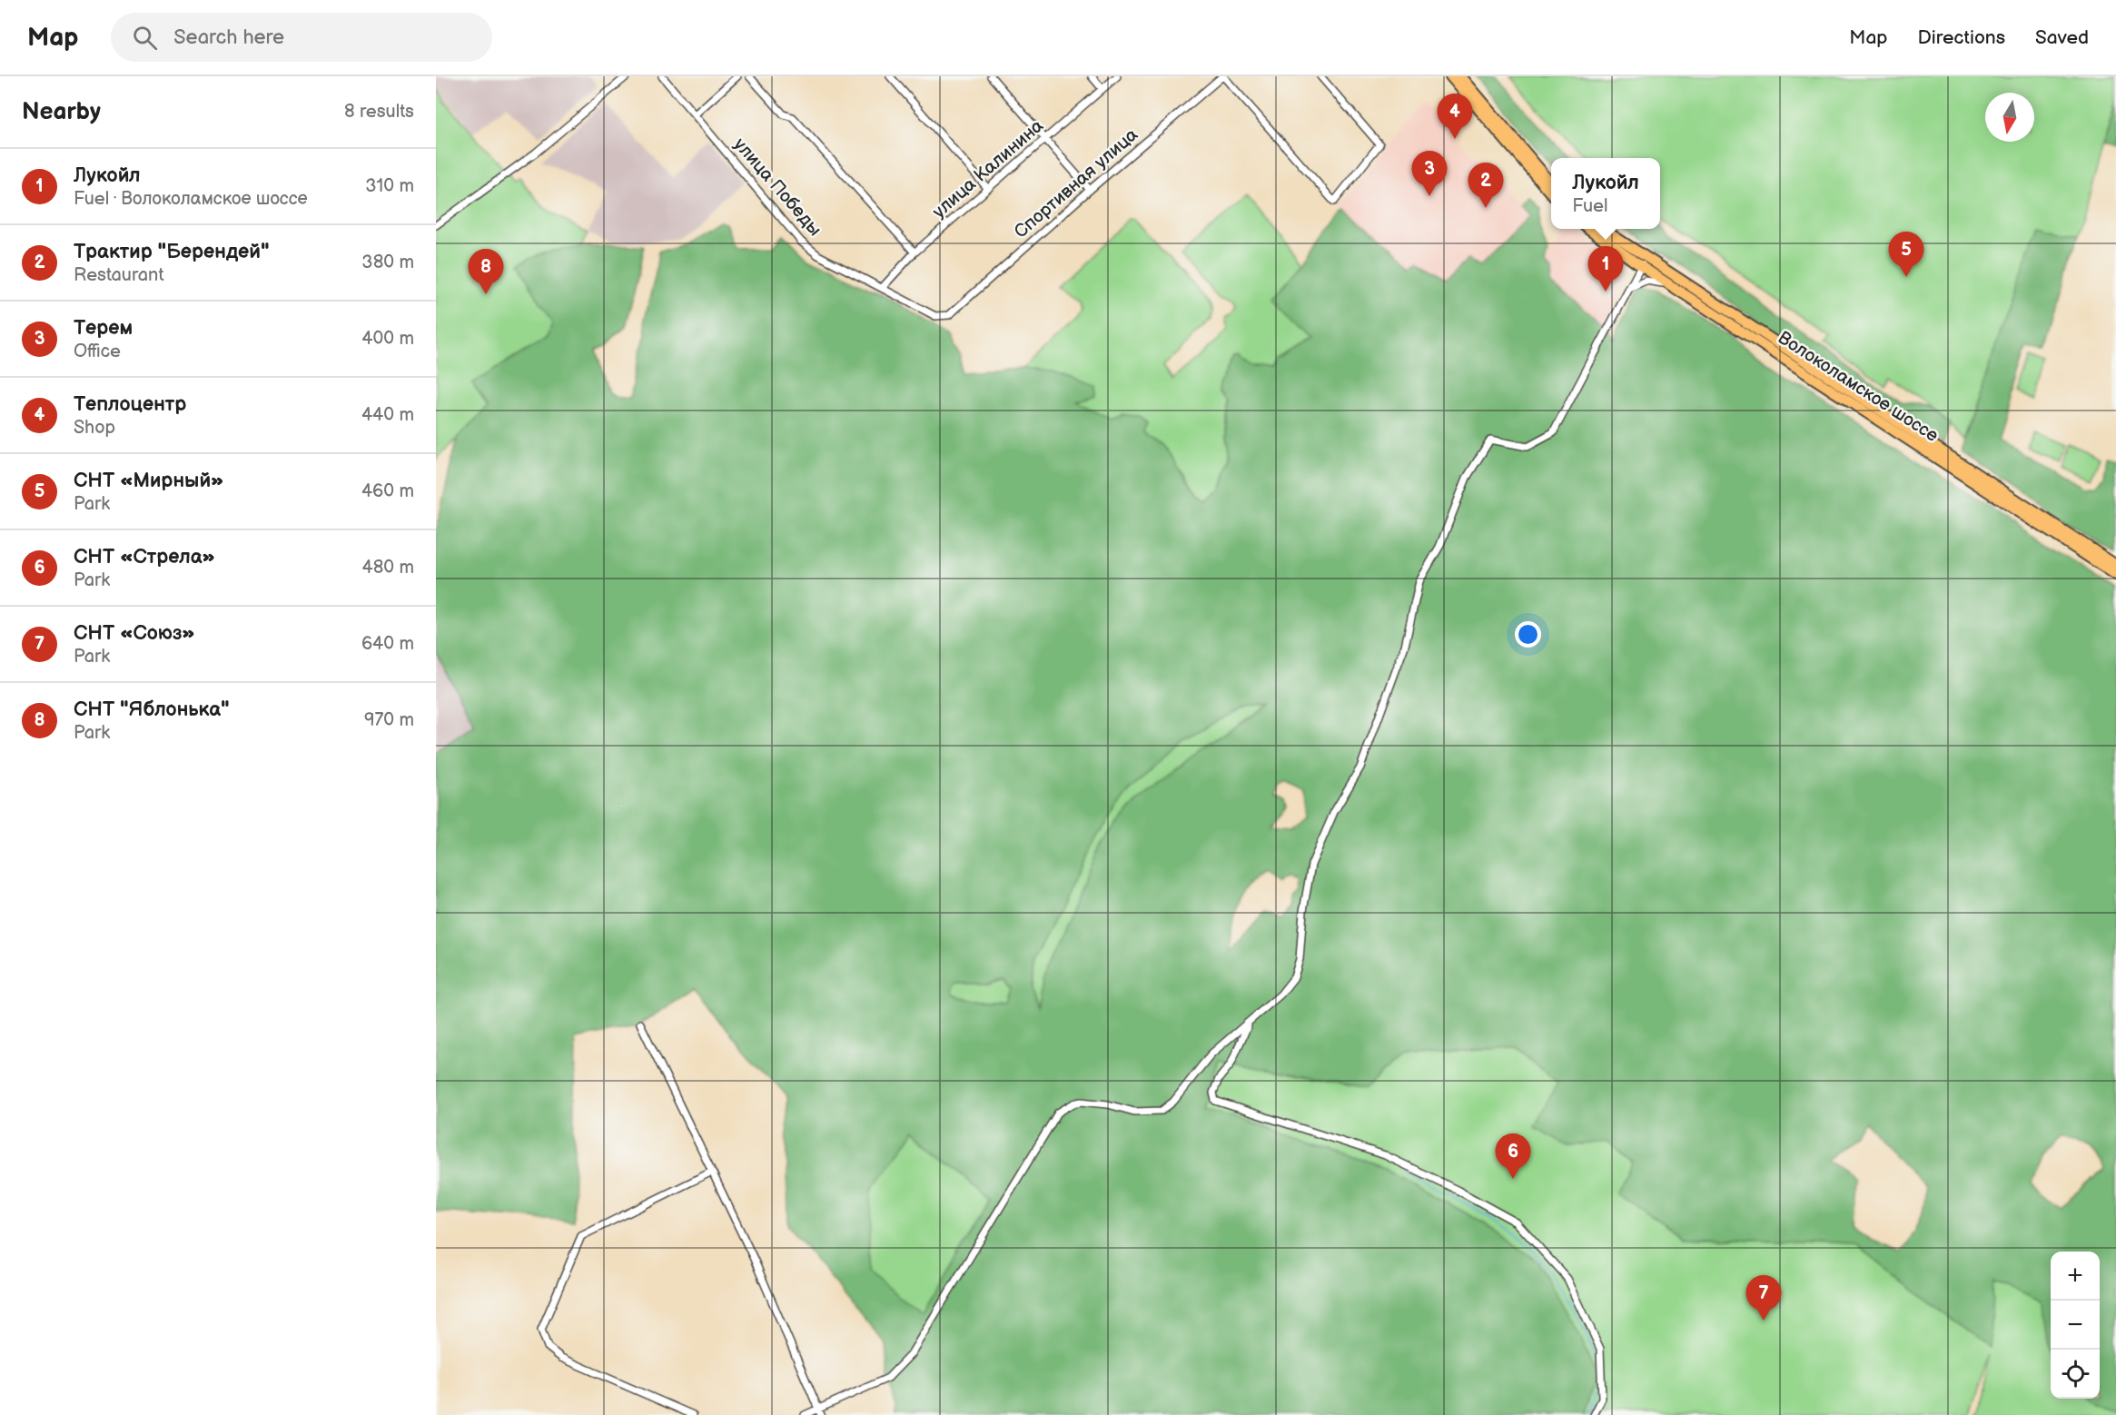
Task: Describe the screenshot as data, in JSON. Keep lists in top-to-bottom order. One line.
{"streets":{"main road":["Волоколамское шоссе"],"street":["улица Калинина","Спортивная улица","улица Победы"]},"crossings":[["улица Калинина","улица Победы"],["Спортивная улица","улица Победы"]],"north":"bottom","page":{"header":"Map","search":"Search here","nav":["Map","Directions","Saved"],"heading":["Nearby","8 results"],"pins":["4","3","2","5","1","8","6","7"],"list":[{"mark":"1","name":"Лукойл","note":"Fuel · Волоколамское шоссе","value":"310 m"},{"mark":"2","name":"Трактир \"Берендей\"","note":"Restaurant","value":"380 m"},{"mark":"3","name":"Терем","note":"Office","value":"400 m"},{"mark":"4","name":"Теплоцентр","note":"Shop","value":"440 m"},{"mark":"5","name":"СНТ «Мирный»","note":"Park","value":"460 m"},{"mark":"6","name":"СНТ «Стрела»","note":"Park","value":"480 m"},{"mark":"7","name":"СНТ «Союз»","note":"Park","value":"640 m"},{"mark":"8","name":"СНТ \"Яблонька\"","note":"Park","value":"970 m"}],"popup":["Лукойл","Fuel"],"map_buttons":["+","−"]}}
